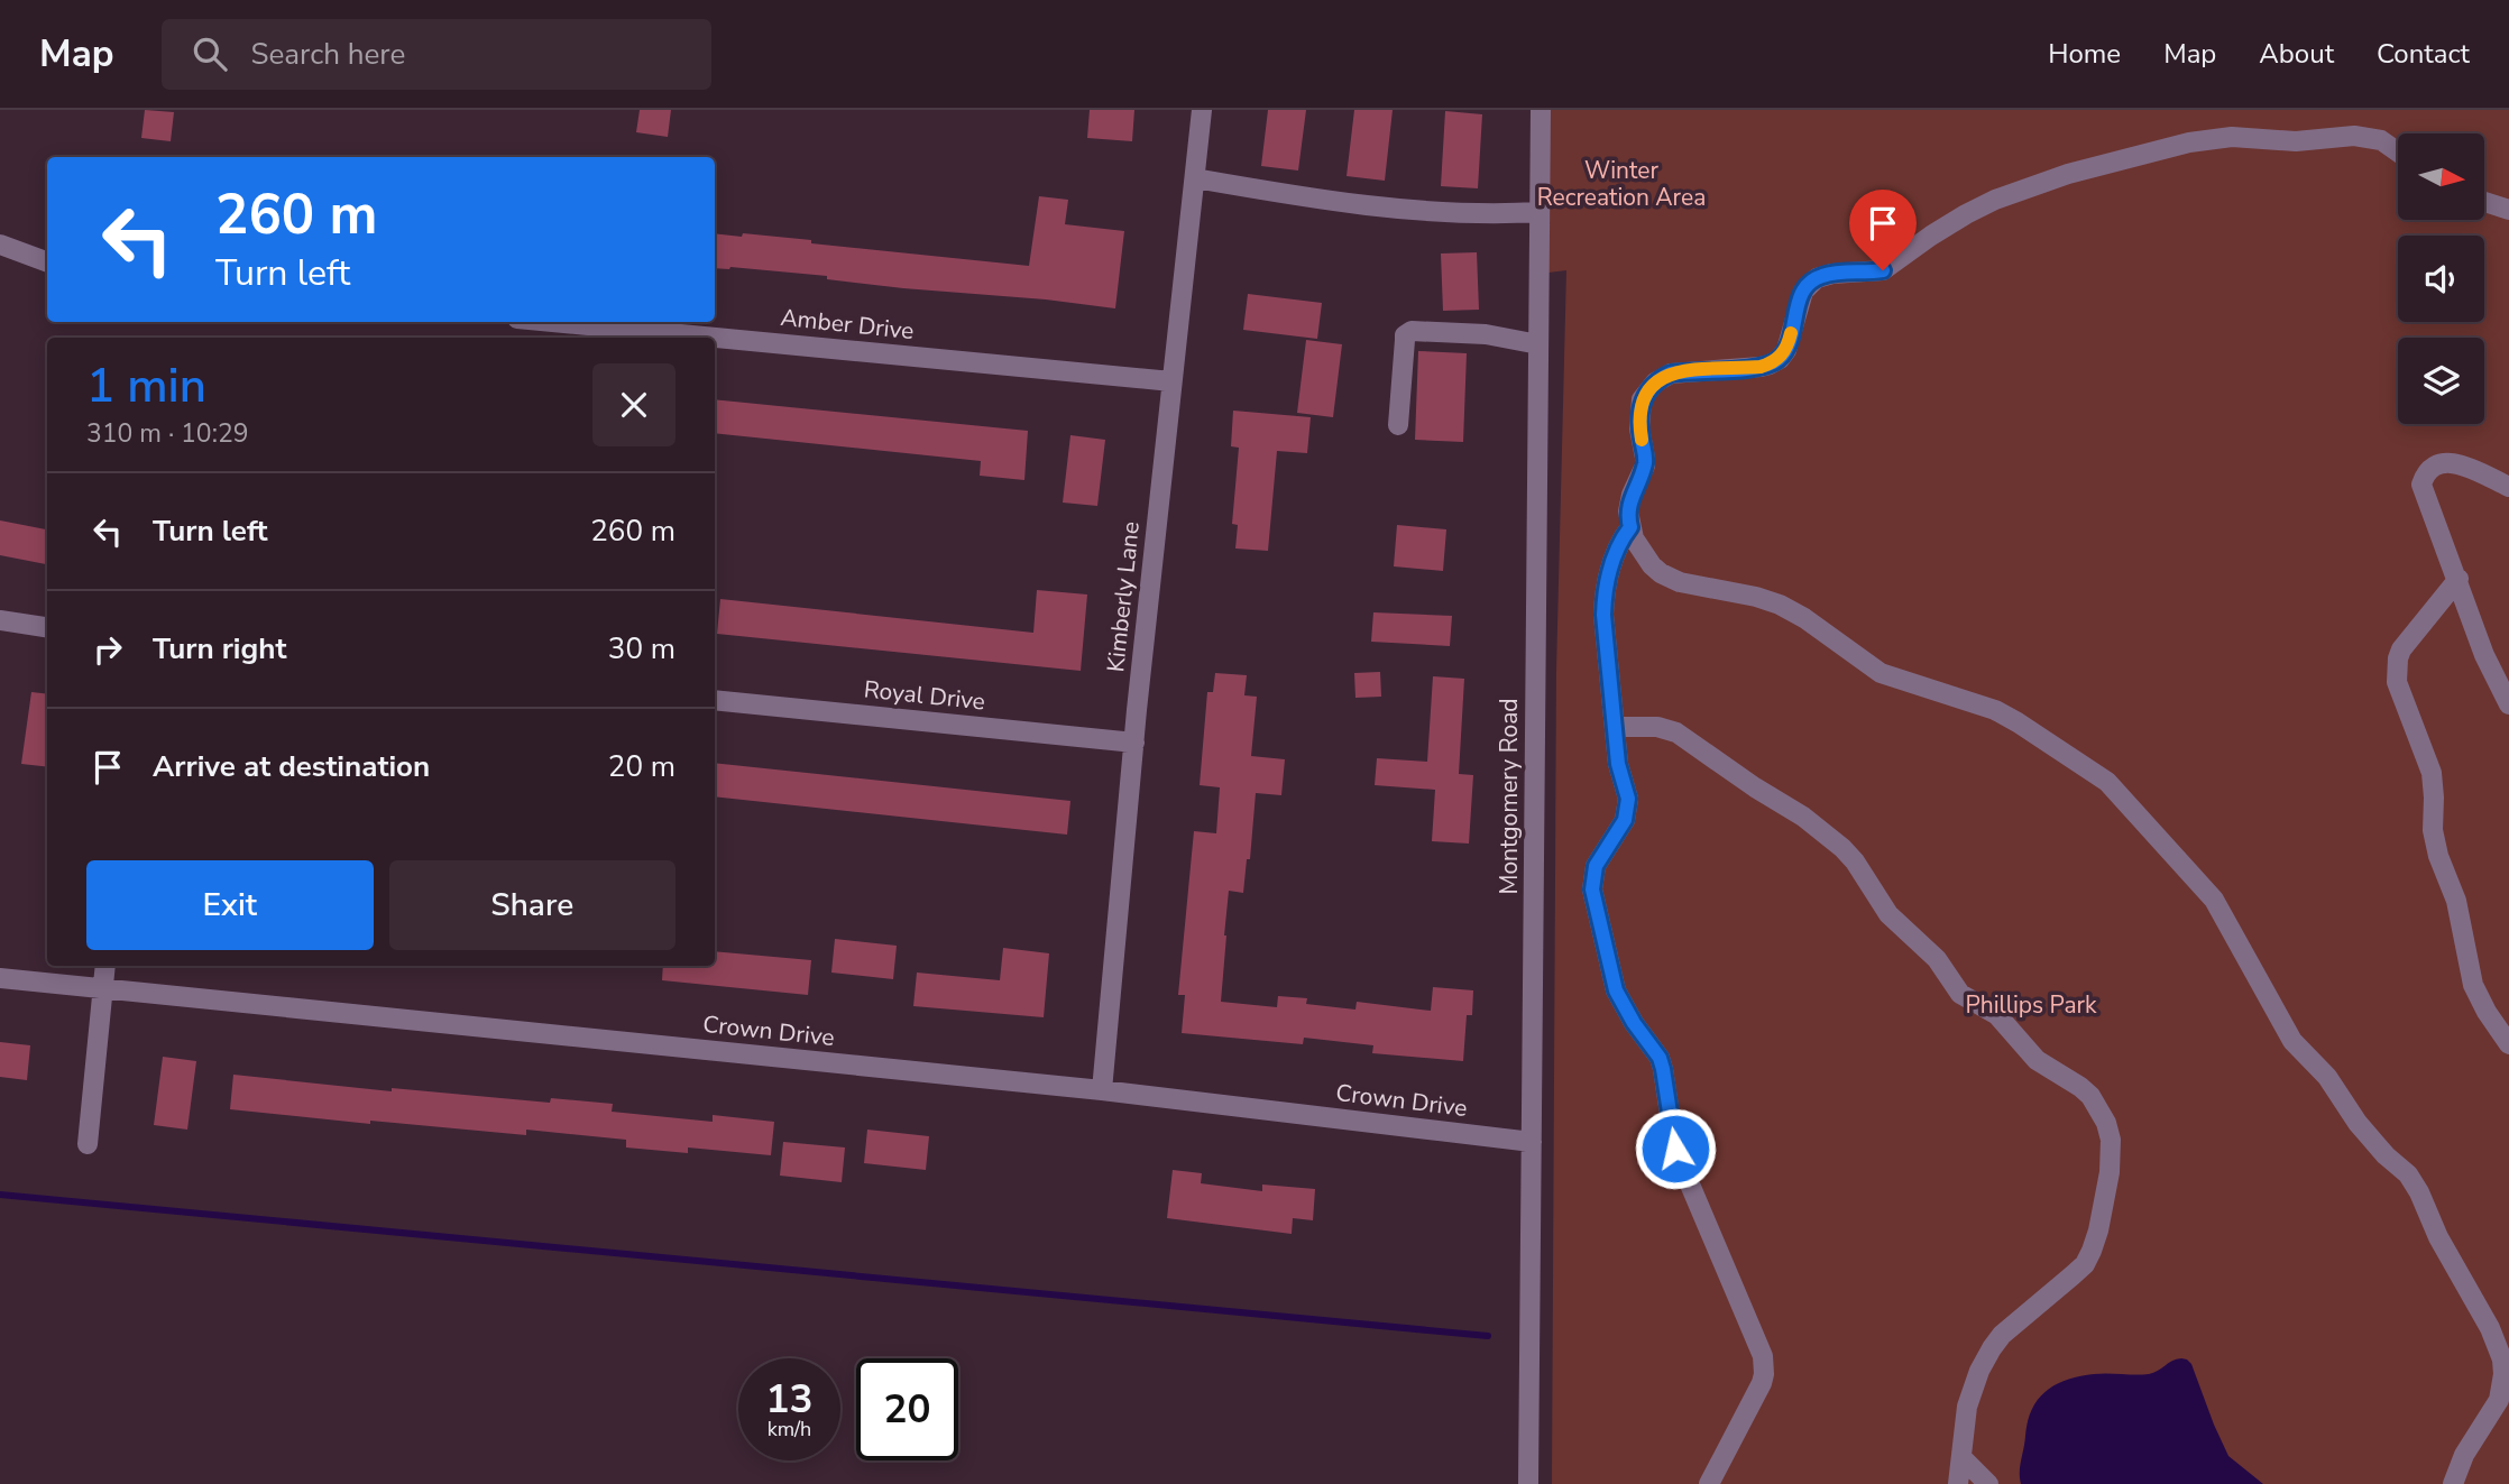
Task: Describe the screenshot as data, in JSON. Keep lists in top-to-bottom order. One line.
{"streets":{"street":["Amber Drive","Kimberly Lane","Royal Drive","Montgomery Road","Crown Drive"]},"crossings":[["Amber Drive","Kimberly Lane"],["Kimberly Lane","Royal Drive"],["Kimberly Lane","Crown Drive"],["Montgomery Road","Crown Drive"]],"parks":["Winter Recreation Area","Phillips Park"],"north":"right","page":{"header":"Map","search":"Search here","nav":["Home","Map","About","Contact"],"turn":["260 m","Turn left"],"heading":["1 min","310 m · 10:29"],"list":[{"name":"Turn left","value":"260 m"},{"name":"Turn right","value":"30 m"},{"name":"Arrive at destination","value":"20 m"}],"buttons":["Exit","Share"],"speed":"13 km/h","limit":"20"}}
